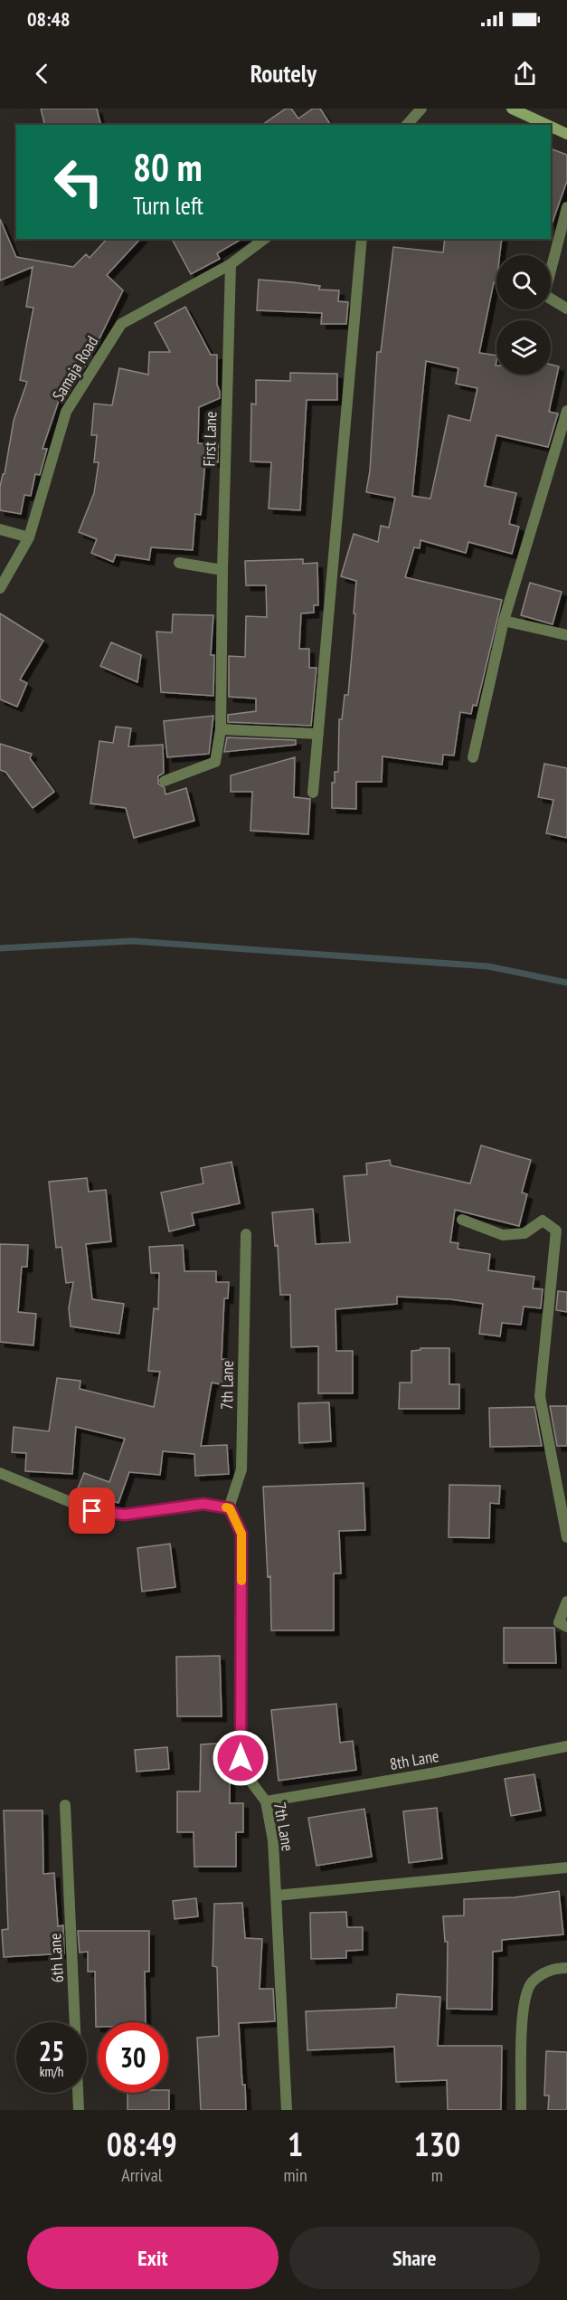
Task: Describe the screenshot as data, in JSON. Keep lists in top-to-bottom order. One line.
{"streets":{"street":["Samaja Road","First Lane","7th Lane","8th Lane","6th Lane"]},"crossings":[["Samaja Road","First Lane"],["7th Lane","8th Lane"]],"page":{"status":"08:48","header":"Routely","turn":["80 m","Turn left"],"speed":"25 km/h","limit":"30","eta":["08:49","Arrival","1","min","130","m"],"buttons":["Exit","Share"]}}
